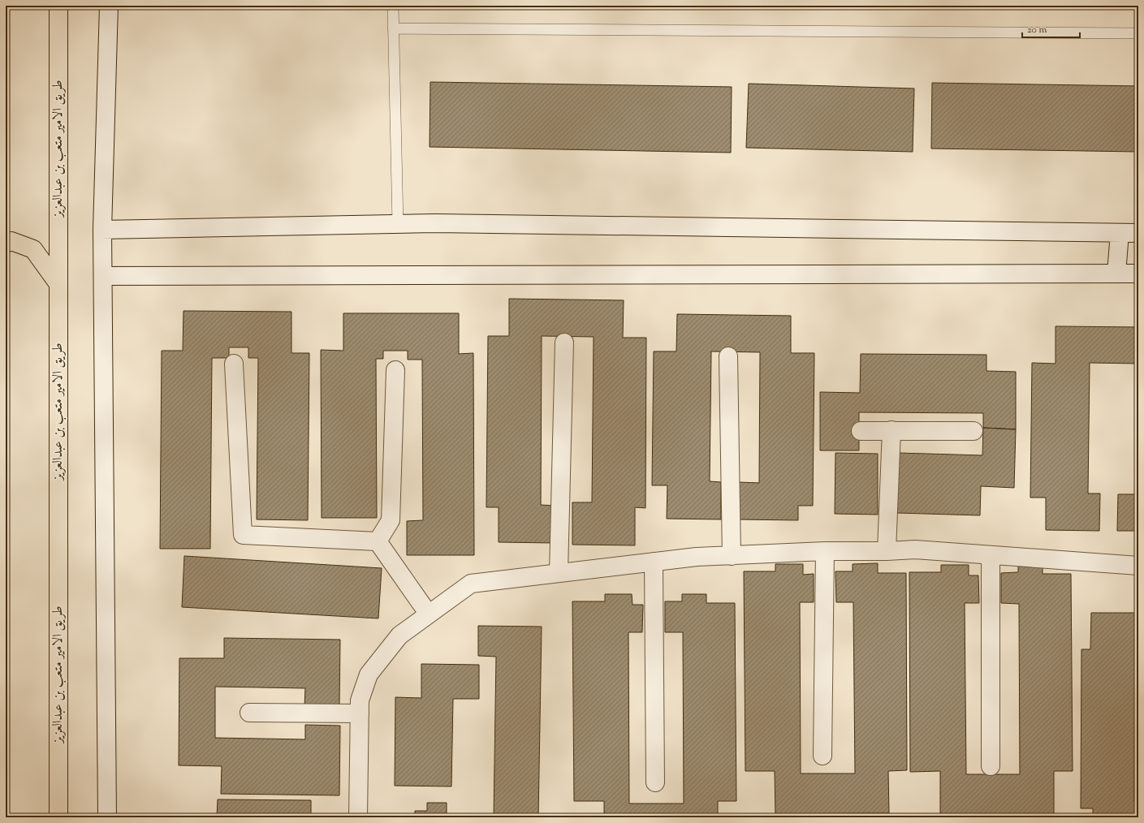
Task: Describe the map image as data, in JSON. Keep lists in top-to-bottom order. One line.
{"streets":{"main road":["طريق الامير متعب بن عبدالعزيز"]},"scale_bar":"20 m"}
